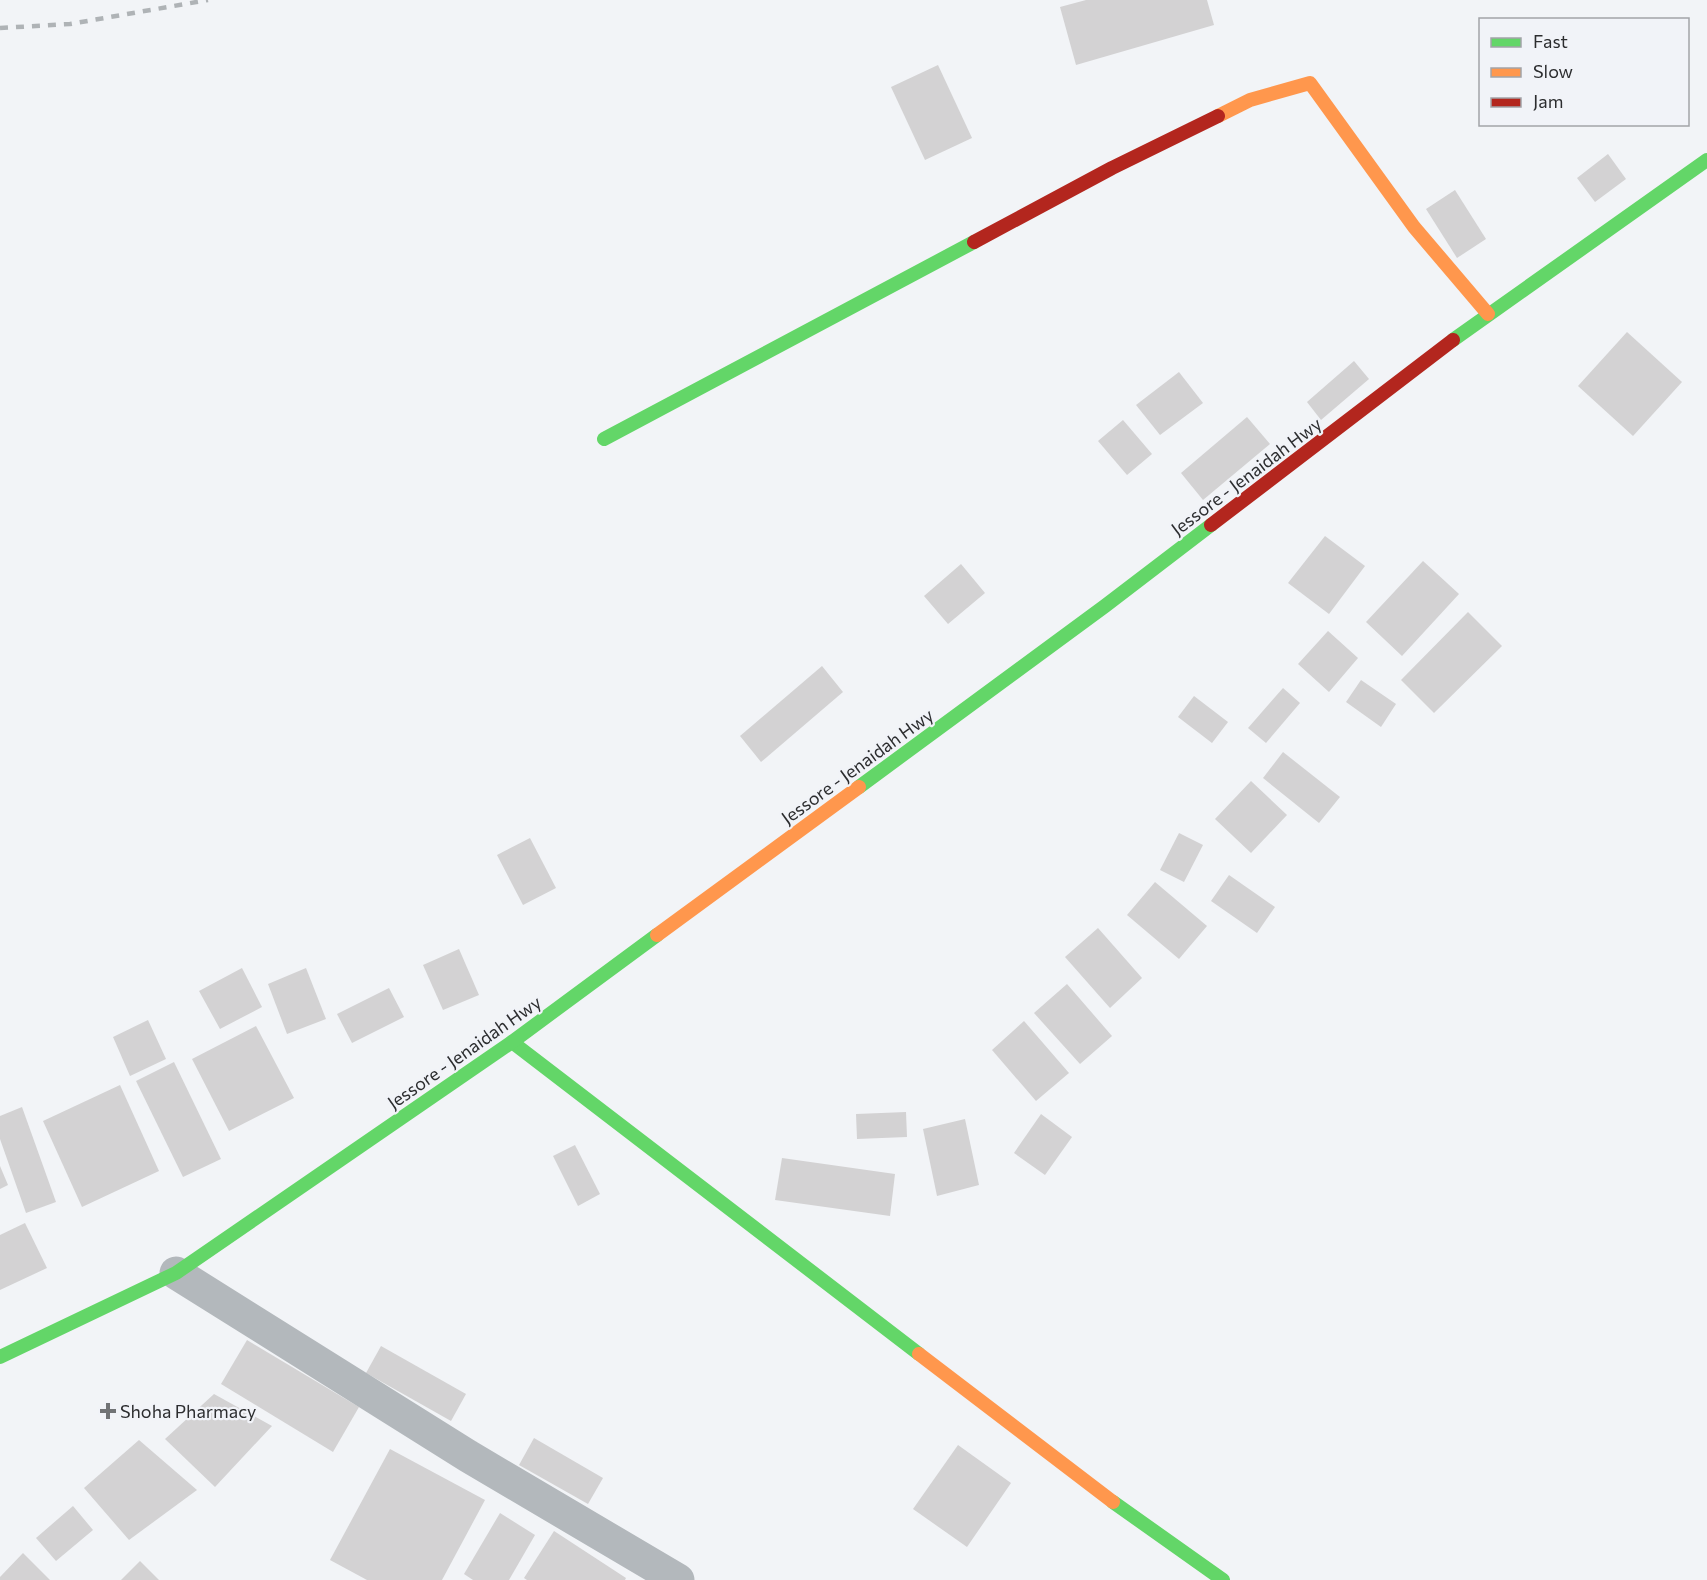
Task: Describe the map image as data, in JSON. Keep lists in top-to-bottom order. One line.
{"streets":{"main road":["Jessore - Jenaidah Hwy"]},"places":{"health":["Shoha Pharmacy"]},"legend":["Fast","Slow","Jam"]}
